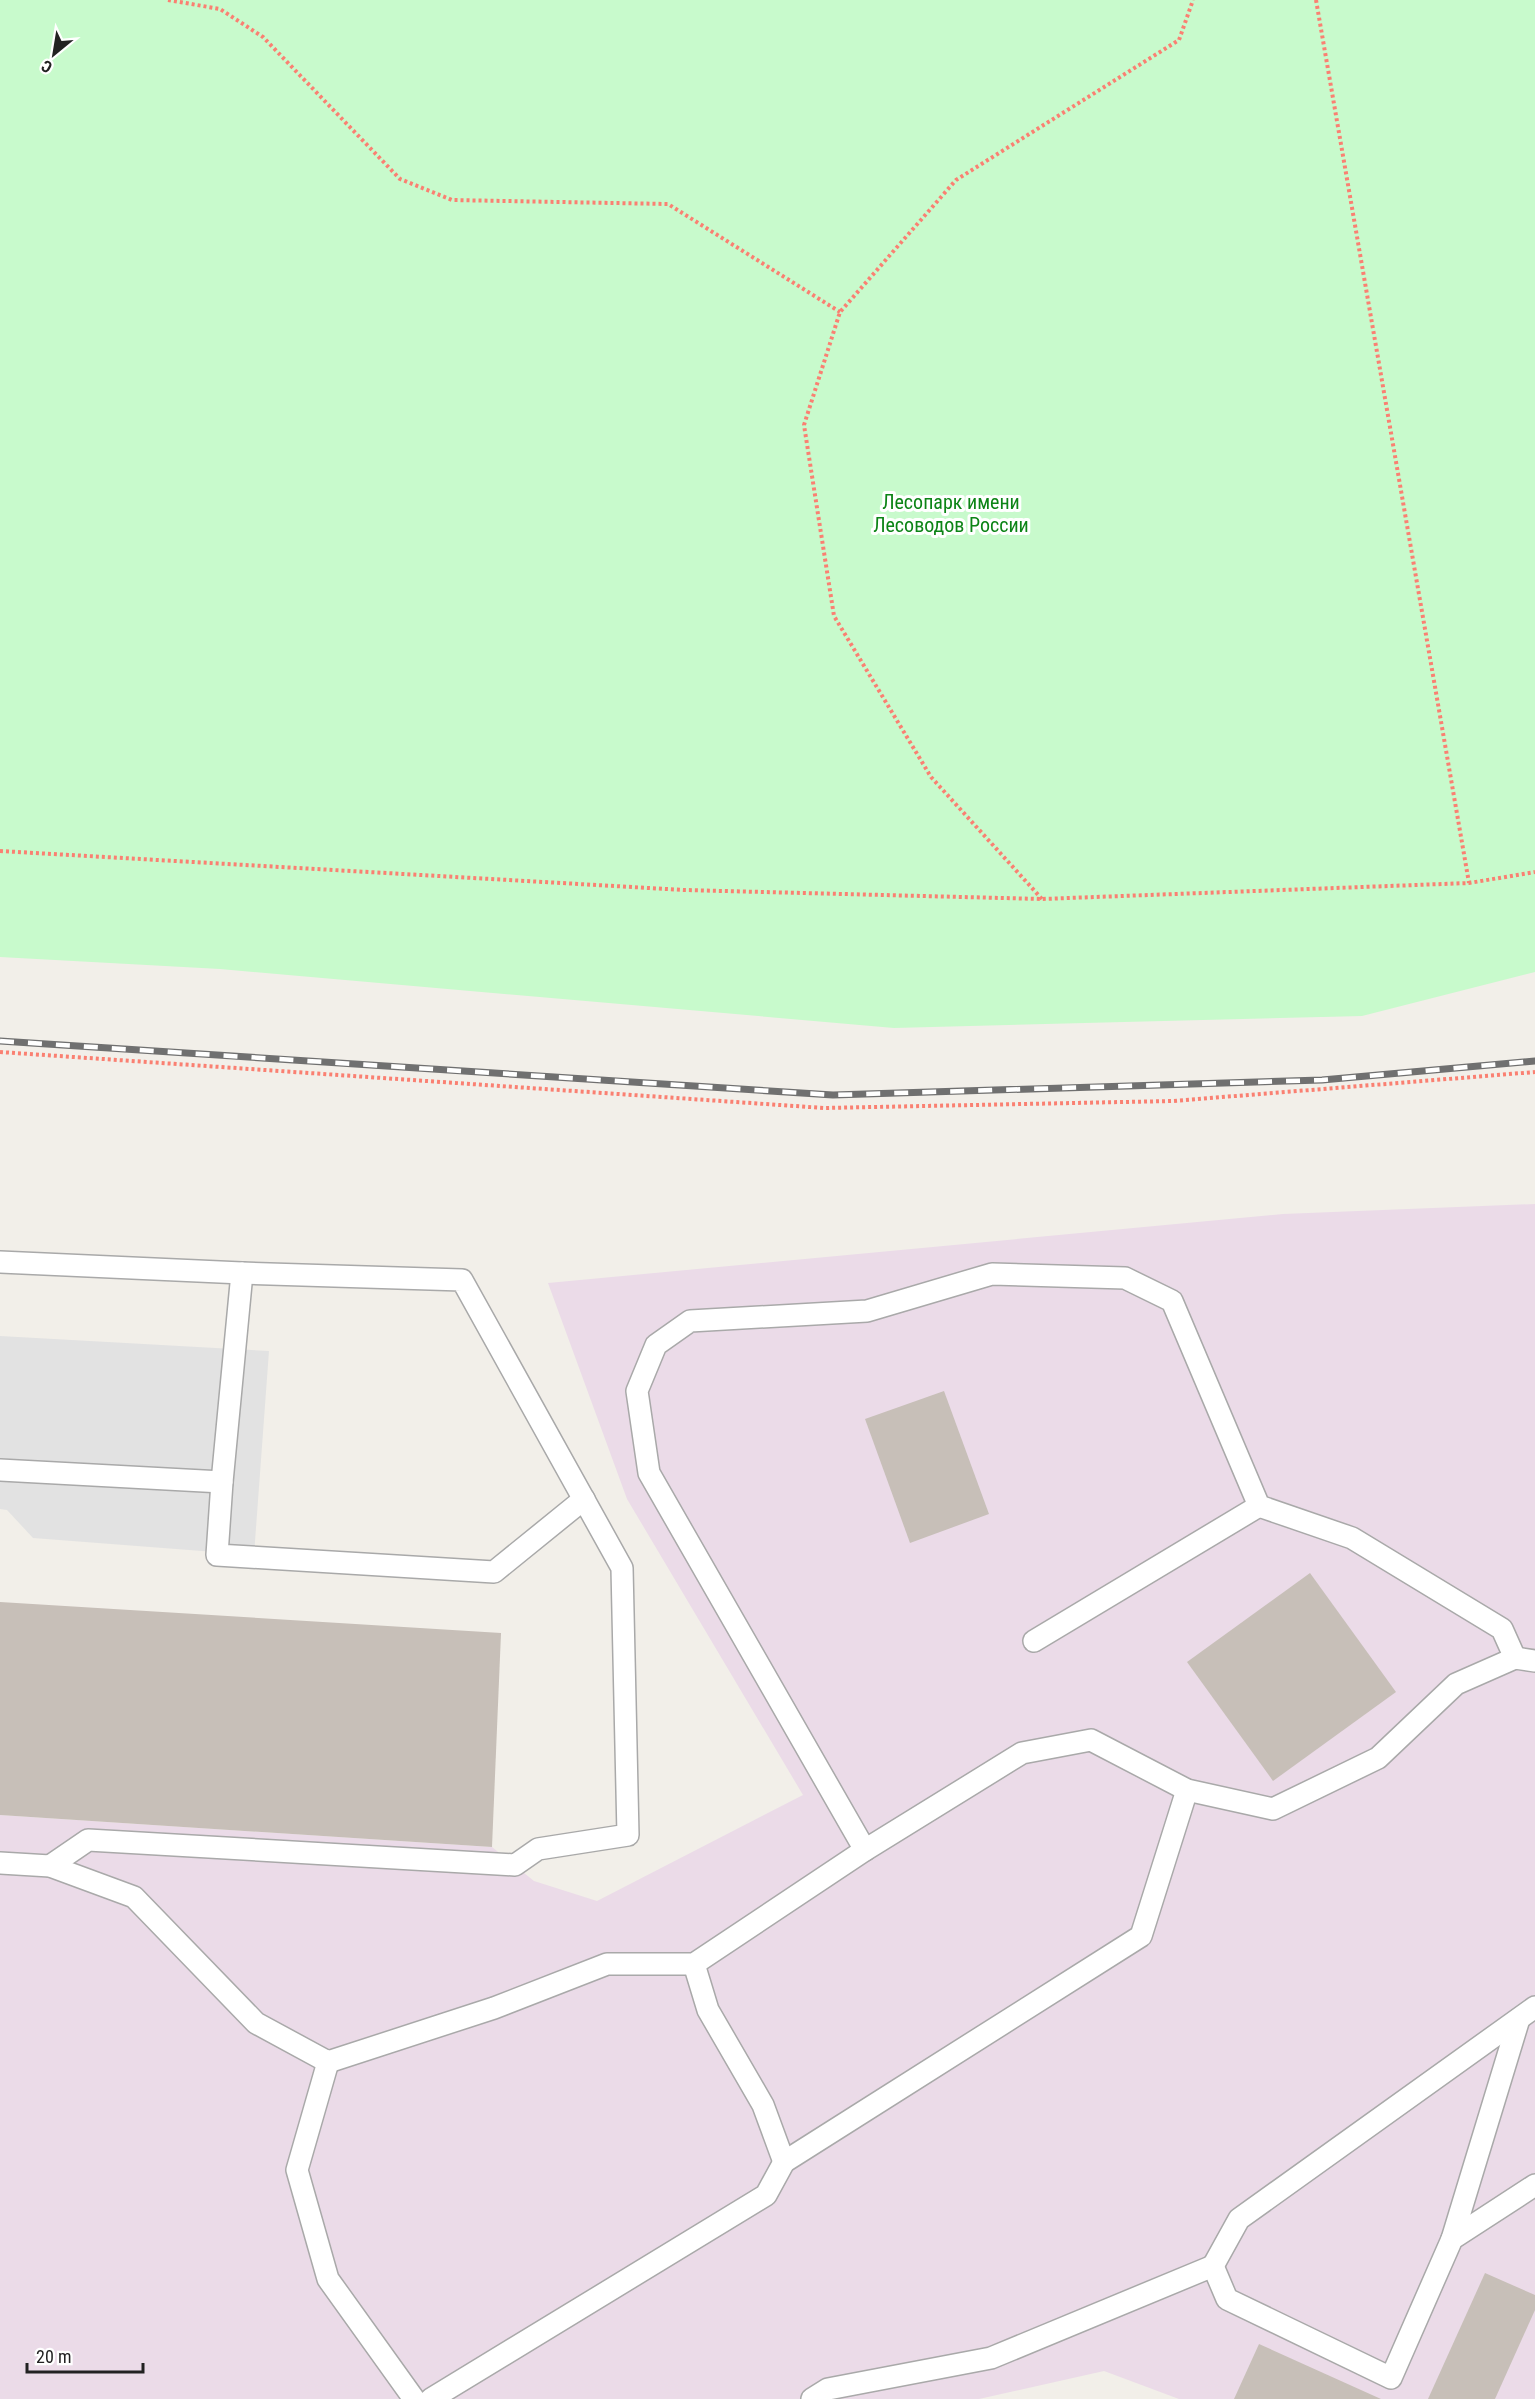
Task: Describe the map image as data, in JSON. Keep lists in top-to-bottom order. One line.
{"parks":["Лесопарк имени Лесоводов России"],"scale_bar":"20 m","north":"bottom left"}
